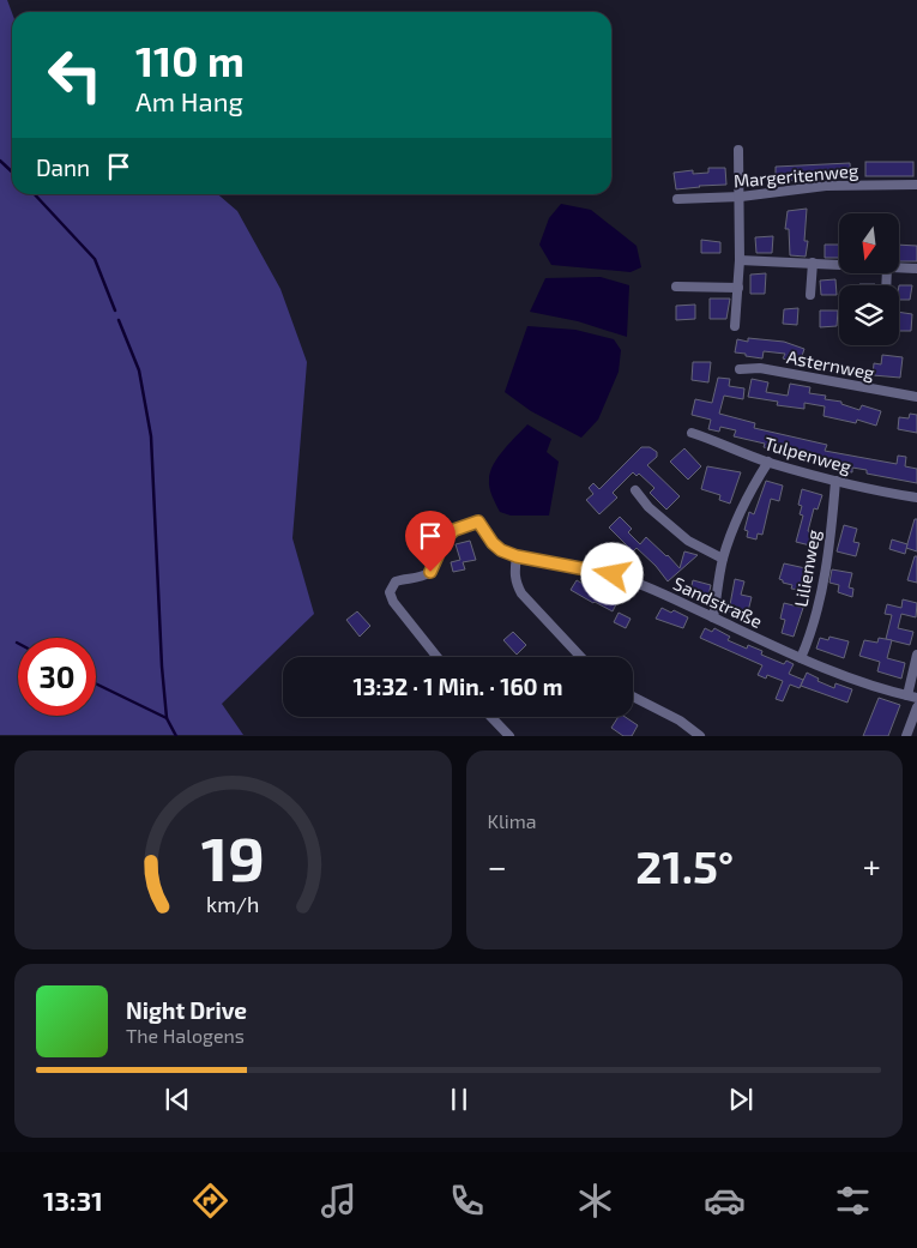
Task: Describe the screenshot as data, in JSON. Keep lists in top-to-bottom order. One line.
{"streets":{"street":["Margeritenweg","Asternweg","Tulpenweg","Lilienweg","Sandstraße"]},"crossings":[["Tulpenweg","Lilienweg"],["Lilienweg","Sandstraße"]],"north":"bottom","page":{"turn":["110 m","Am Hang"],"then":"Dann","limit":"30","trip":"13:32 · 1 Min. · 160 m","tile":"Klima","heat":["−","21.5°","+"],"song":["Night Drive","The Halogens"],"tabs":"13:31","gauge":["19","km/h"]}}
